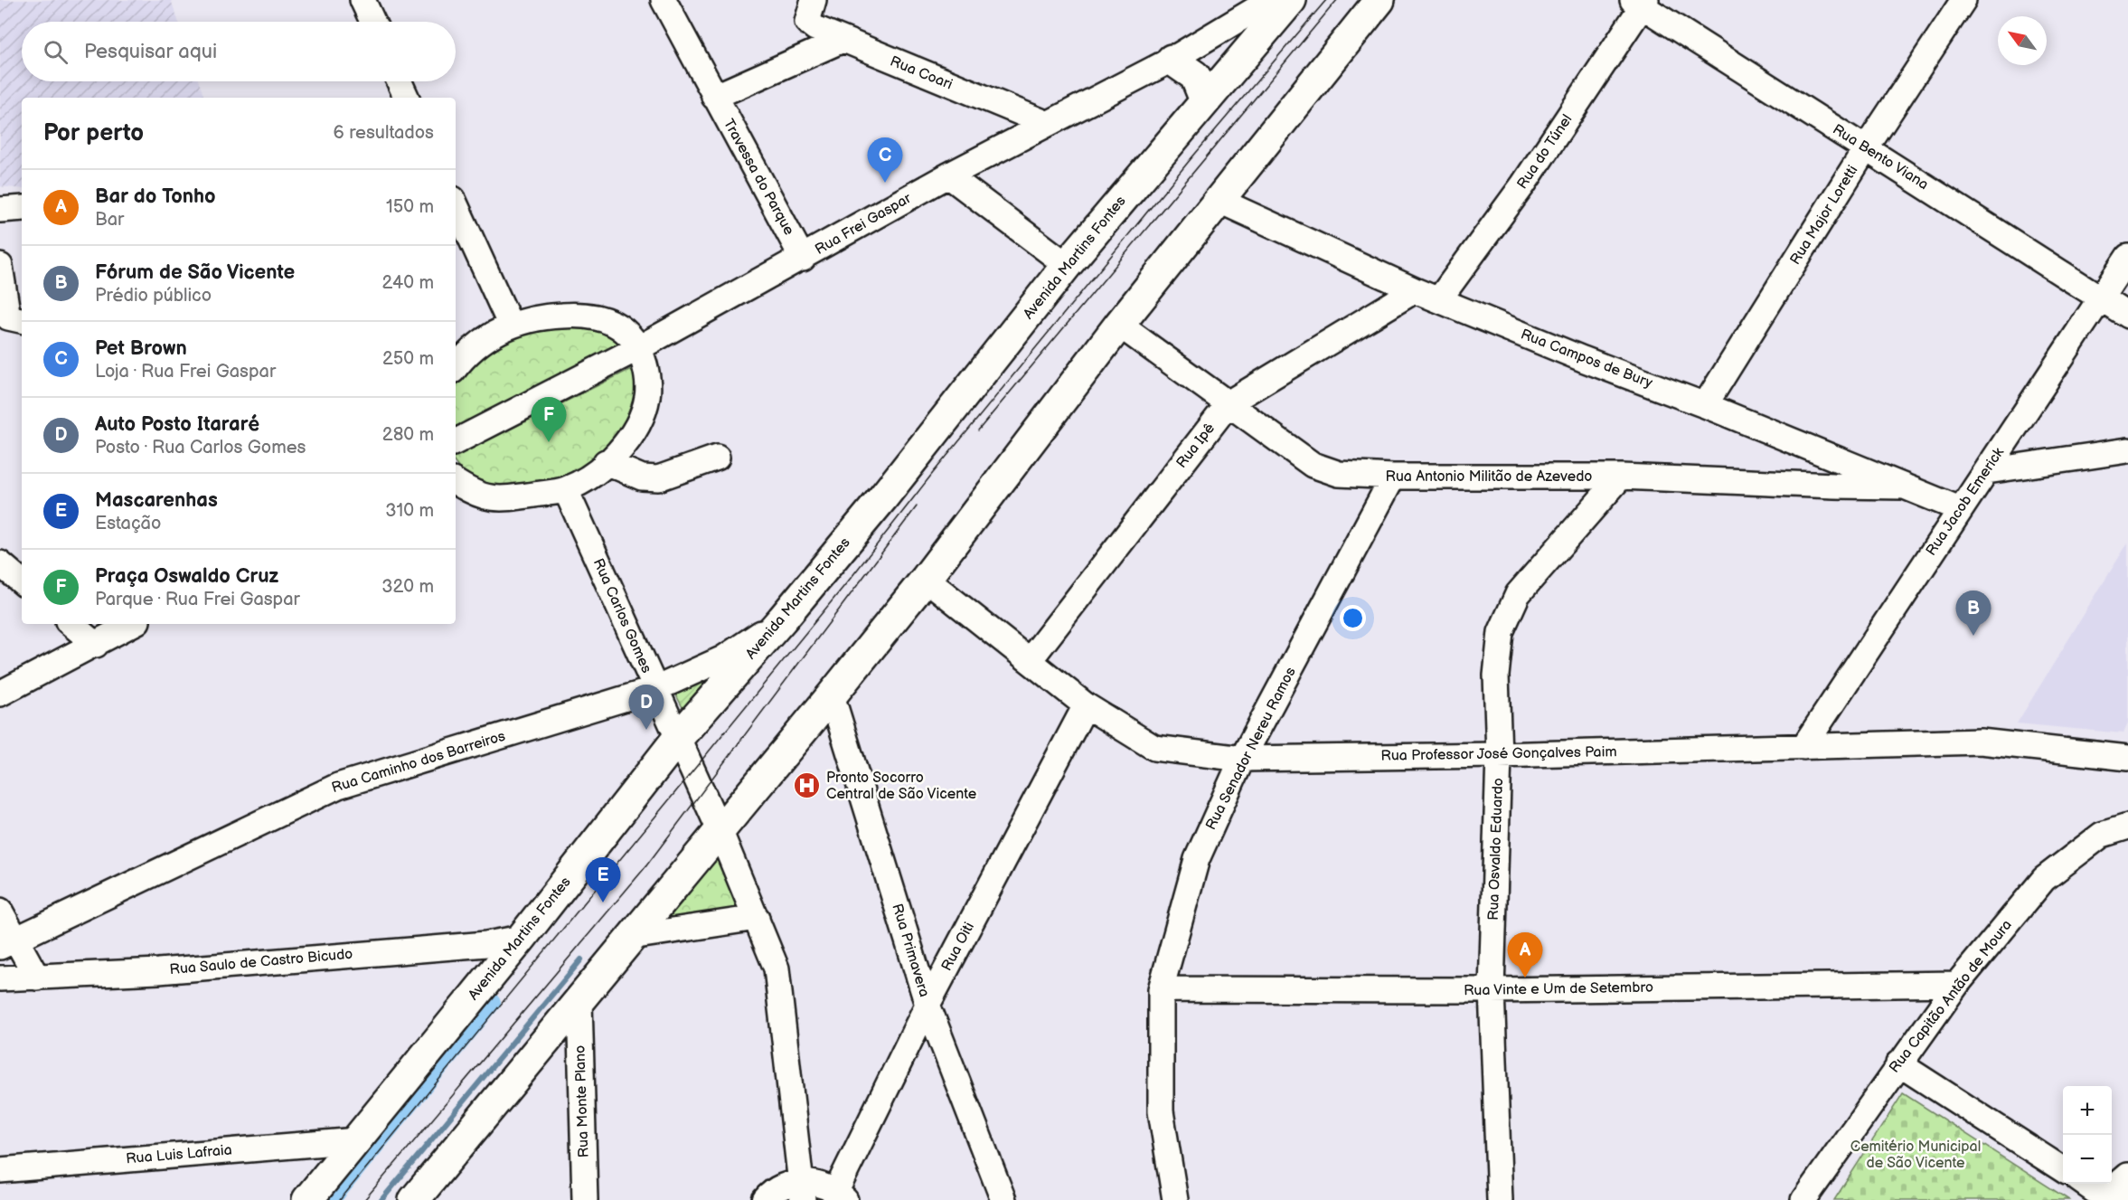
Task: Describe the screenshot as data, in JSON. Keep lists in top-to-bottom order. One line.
{"streets":{"main road":["Avenida Martins Fontes"],"street":["Rua Coari","Rua do Túnel","Rua Bento Viana","Travessa do Parque","Rua Major Loretti","Rua Frei Gaspar","Rua Campos de Bury","Rua Ipê","Rua Antonio Militão de Azevedo","Rua Jacob Emerick","Rua Carlos Gomes","Rua Senador Nereu Ramos","Rua Professor José Gonçalves Paim","Rua Caminho dos Barreiros","Rua Osvaldo Eduardo","Rua Oiti","Rua Primavera","Rua Saulo de Castro Bicudo","Rua Vinte e Um de Setembro","Rua Capitão Antão de Moura","Rua Monte Plano","Rua Luis Lafraia"]},"crossings":[["Rua Coari","Rua Frei Gaspar"],["Rua do Túnel","Rua Bento Viana"],["Rua do Túnel","Rua Campos de Bury"],["Rua Bento Viana","Rua Major Loretti"],["Rua Bento Viana","Rua Jacob Emerick"],["Travessa do Parque","Rua Frei Gaspar"],["Rua Major Loretti","Rua Campos de Bury"],["Avenida Martins Fontes","Rua Carlos Gomes"],["Avenida Martins Fontes","Rua Caminho dos Barreiros"],["Avenida Martins Fontes","Rua Saulo de Castro Bicudo"],["Avenida Martins Fontes","Rua Luis Lafraia"],["Rua Campos de Bury","Rua Ipê"],["Rua Campos de Bury","Rua Antonio Militão de Azevedo"],["Rua Campos de Bury","Rua Jacob Emerick"],["Rua Ipê","Rua Antonio Militão de Azevedo"],["Rua Ipê","Rua Professor José Gonçalves Paim"],["Rua Antonio Militão de Azevedo","Rua Senador Nereu Ramos"],["Rua Antonio Militão de Azevedo","Rua Osvaldo Eduardo"],["Rua Jacob Emerick","Rua Professor José Gonçalves Paim"],["Rua Carlos Gomes","Rua Caminho dos Barreiros"],["Rua Senador Nereu Ramos","Rua Professor José Gonçalves Paim"],["Rua Senador Nereu Ramos","Rua Vinte e Um de Setembro"],["Rua Professor José Gonçalves Paim","Rua Osvaldo Eduardo"],["Rua Professor José Gonçalves Paim","Rua Oiti"],["Rua Osvaldo Eduardo","Rua Vinte e Um de Setembro"],["Rua Oiti","Rua Primavera"],["Rua Vinte e Um de Setembro","Rua Capitão Antão de Moura"]],"parks":["Cemitério Municipal de São Vicente"],"places":{"hospital":["Pronto Socorro Central de São Vicente"]},"north":"top left","page":{"search":"Pesquisar aqui","heading":["Por perto","6 resultados"],"pins":["C","F","B","D","E","A"],"list":[{"mark":"A","name":"Bar do Tonho","note":"Bar","value":"150 m"},{"mark":"B","name":"Fórum de São Vicente","note":"Prédio público","value":"240 m"},{"mark":"C","name":"Pet Brown","note":"Loja · Rua Frei Gaspar","value":"250 m"},{"mark":"D","name":"Auto Posto Itararé","note":"Posto · Rua Carlos Gomes","value":"280 m"},{"mark":"E","name":"Mascarenhas","note":"Estação","value":"310 m"},{"mark":"F","name":"Praça Oswaldo Cruz","note":"Parque · Rua Frei Gaspar","value":"320 m"}],"map_buttons":["+","−"]}}
